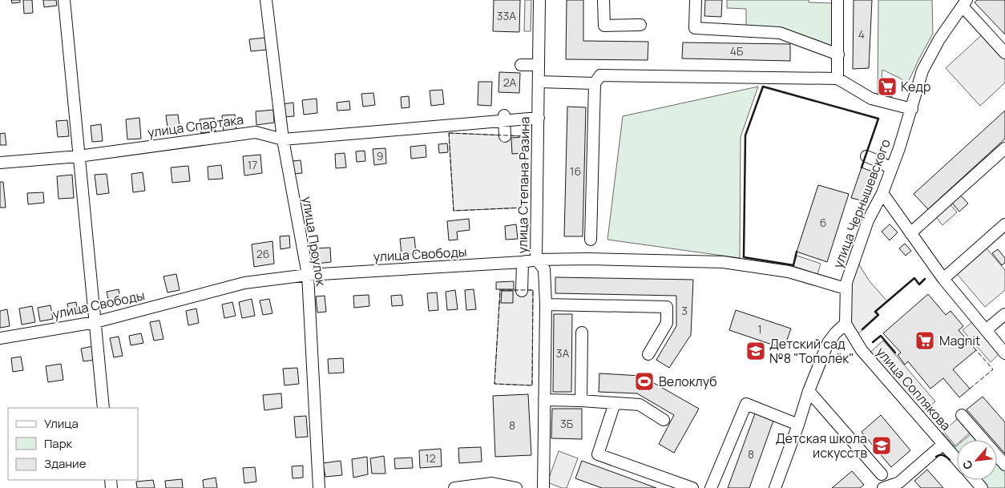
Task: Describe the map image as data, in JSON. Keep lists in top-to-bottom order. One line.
{"streets":{"street":["улица Спартака","улица Степана Разина","улица Чернышевского","улица Проулок","улица Свободы","улица Соплякова"]},"crossings":[["улица Спартака","улица Степана Разина"],["улица Спартака","улица Проулок"],["улица Степана Разина","улица Свободы"],["улица Чернышевского","улица Свободы"],["улица Чернышевского","улица Соплякова"],["улица Проулок","улица Свободы"]],"places":{"supermarket":["Кедр","Magnit"],"school or university":["Детский сад №8 \"Тополёк\"","Детская школа искусств"],"sports":["Велоклуб"]},"house_numbers":["33А","4","4Б","2А","9","17","16","6","26","3","1","3А","3Б","8","8","12"],"legend":["Улица","Парк","Здание"],"north":"bottom left"}
